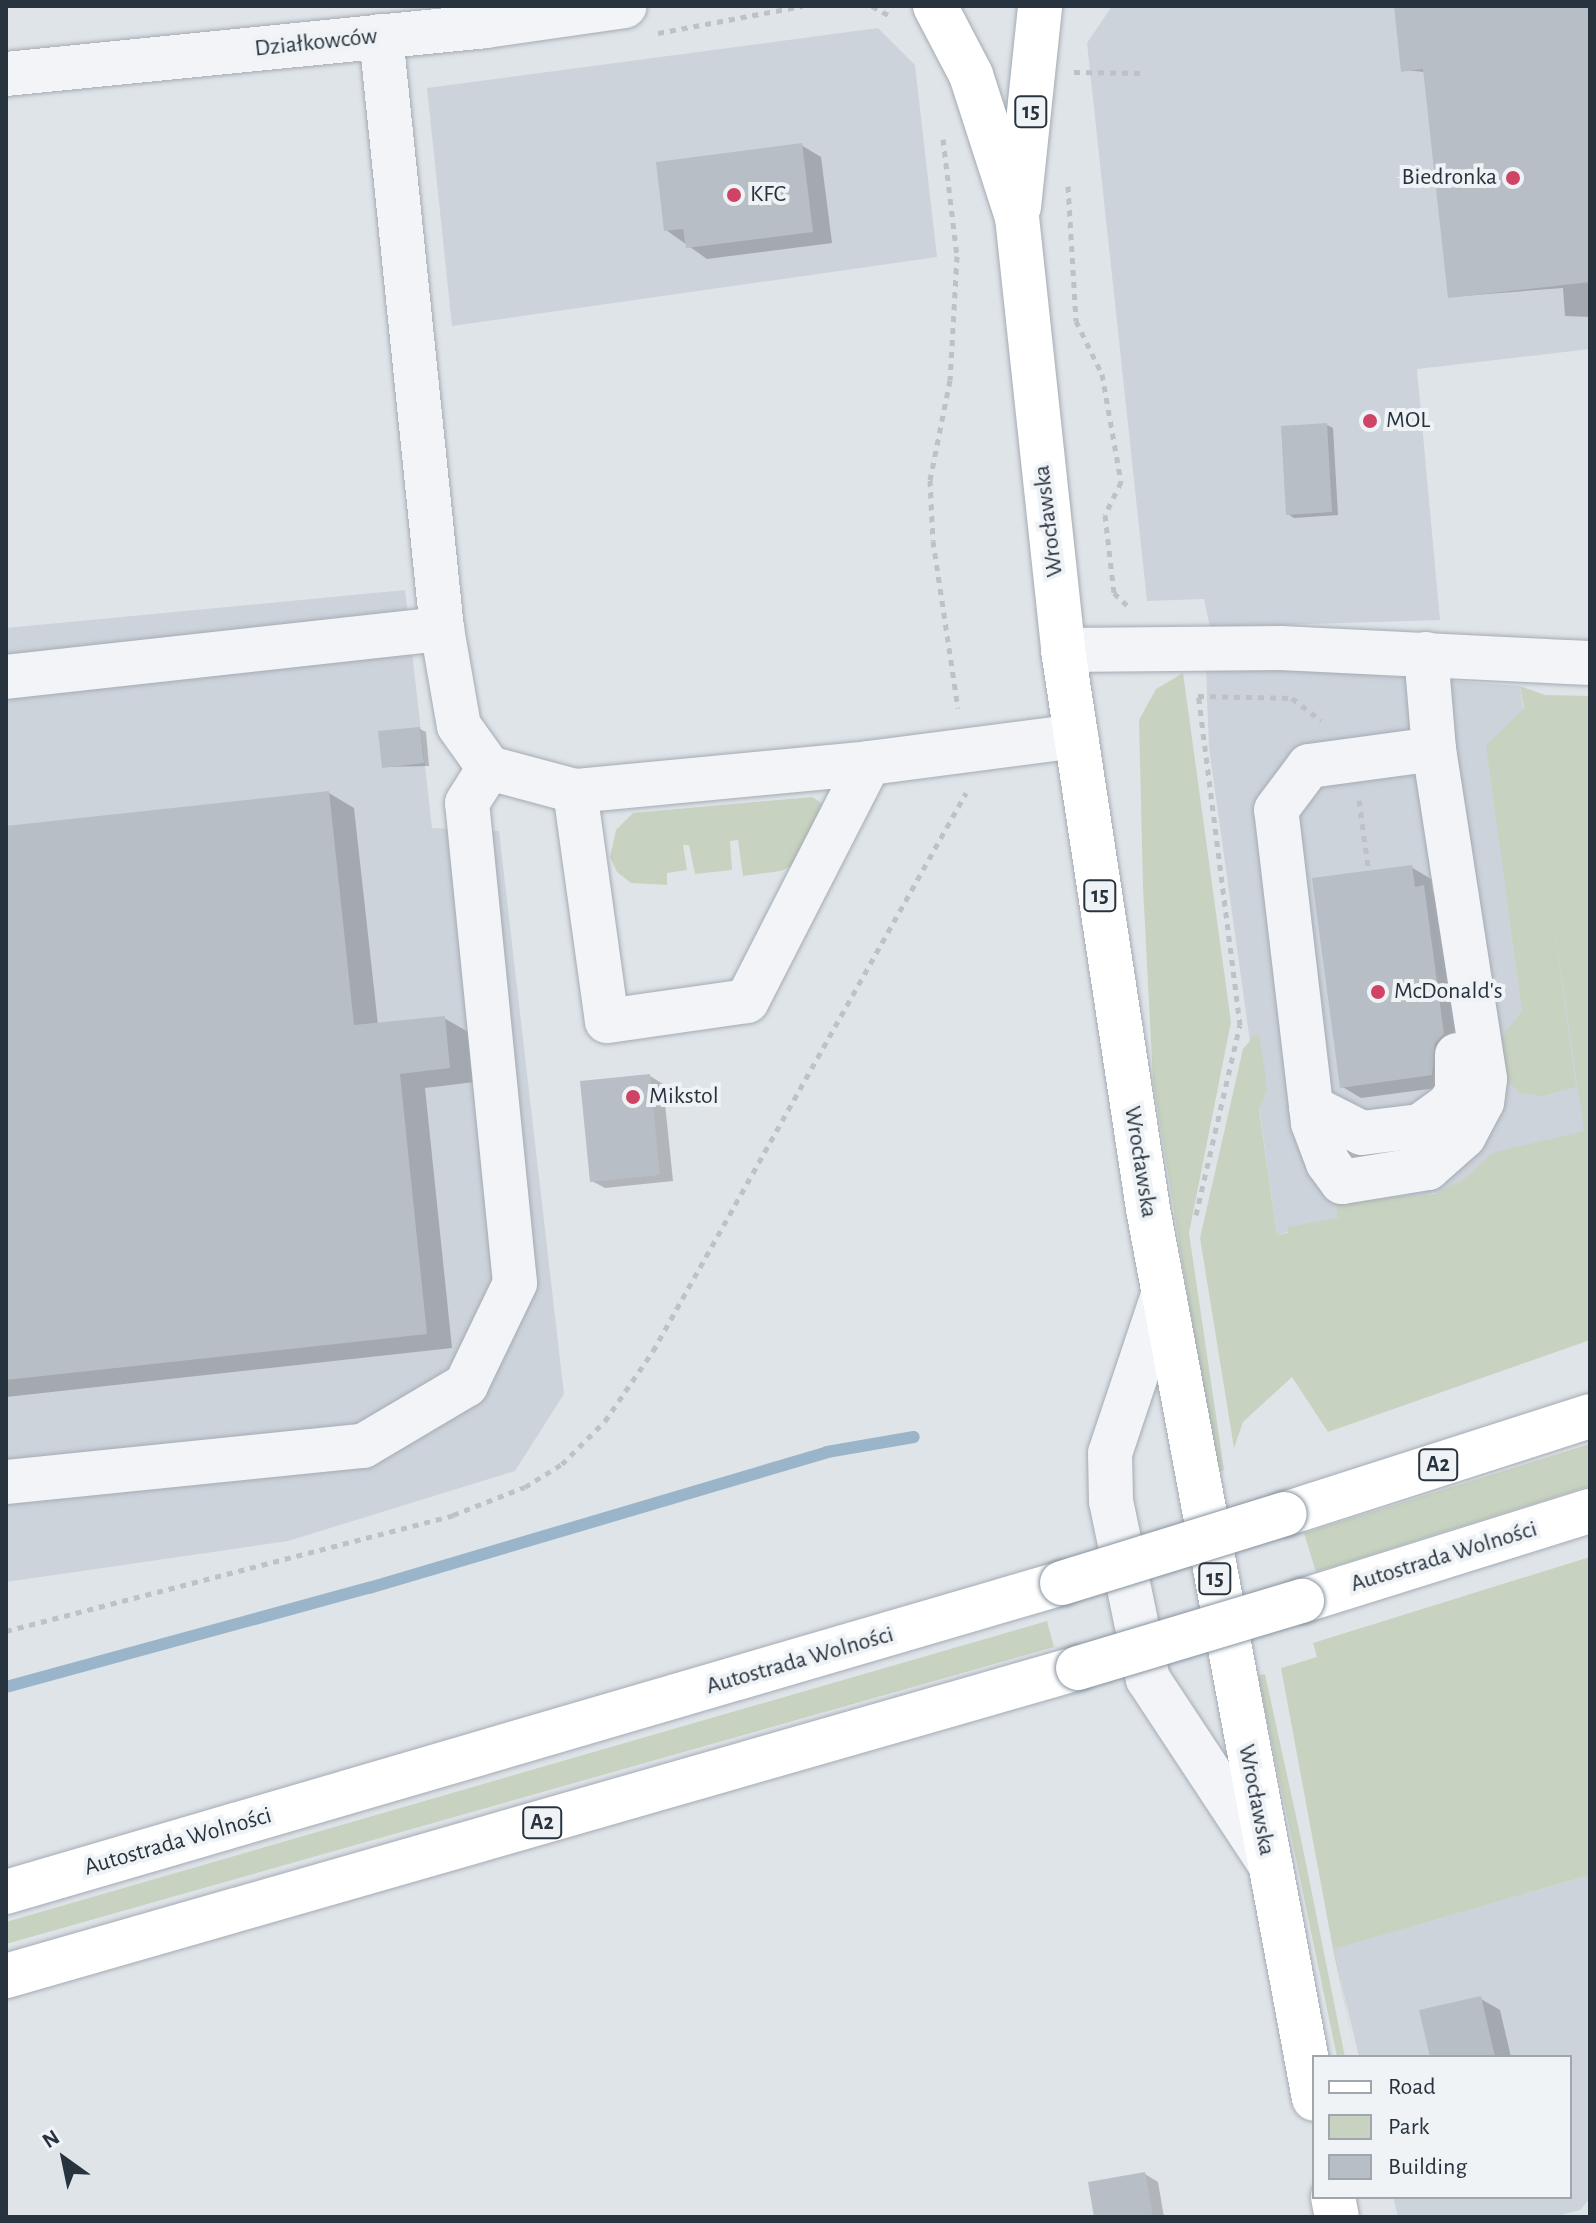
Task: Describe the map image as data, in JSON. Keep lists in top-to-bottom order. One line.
{"streets":{"main road":["15","Wrocławska","A2","Autostrada Wolności"],"street":["Działkowców"]},"places":["Biedronka","KFC","MOL","McDonald's","Mikstol"],"legend":["Road","Park","Building"],"north":"top left"}
